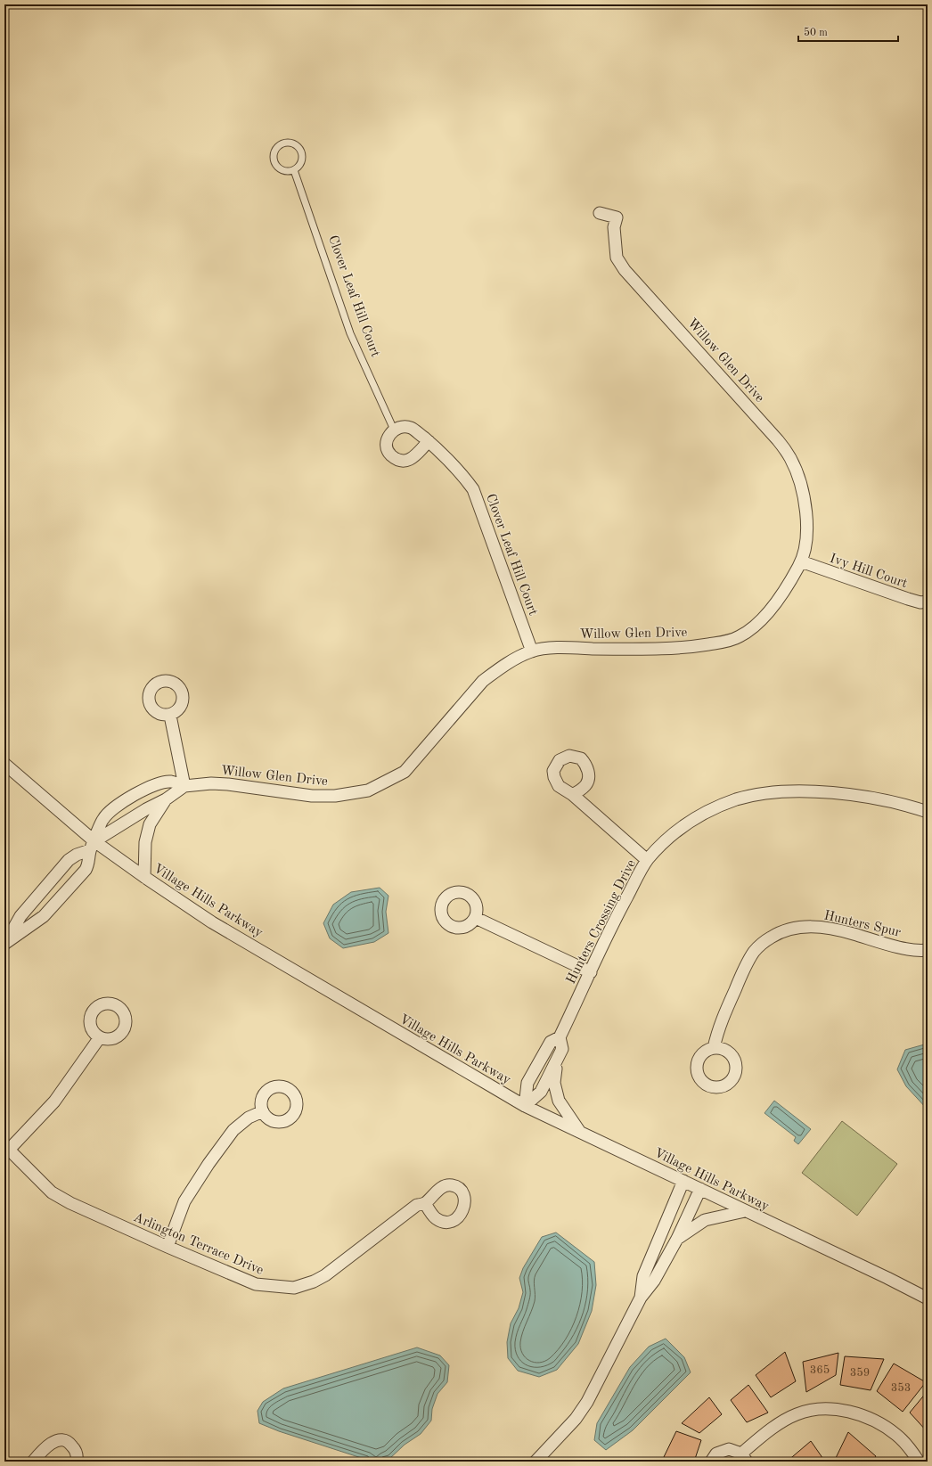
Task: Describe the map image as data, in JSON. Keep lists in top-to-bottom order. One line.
{"streets":{"street":["Clover Leaf Hill Court","Willow Glen Drive","Ivy Hill Court","Village Hills Parkway","Hunters Crossing Drive","Hunters Spur","Arlington Terrace Drive"]},"crossings":[["Clover Leaf Hill Court","Willow Glen Drive"],["Willow Glen Drive","Ivy Hill Court"],["Willow Glen Drive","Village Hills Parkway"],["Village Hills Parkway","Hunters Crossing Drive"]],"house_numbers":["365","359","353"],"scale_bar":"50 m"}
